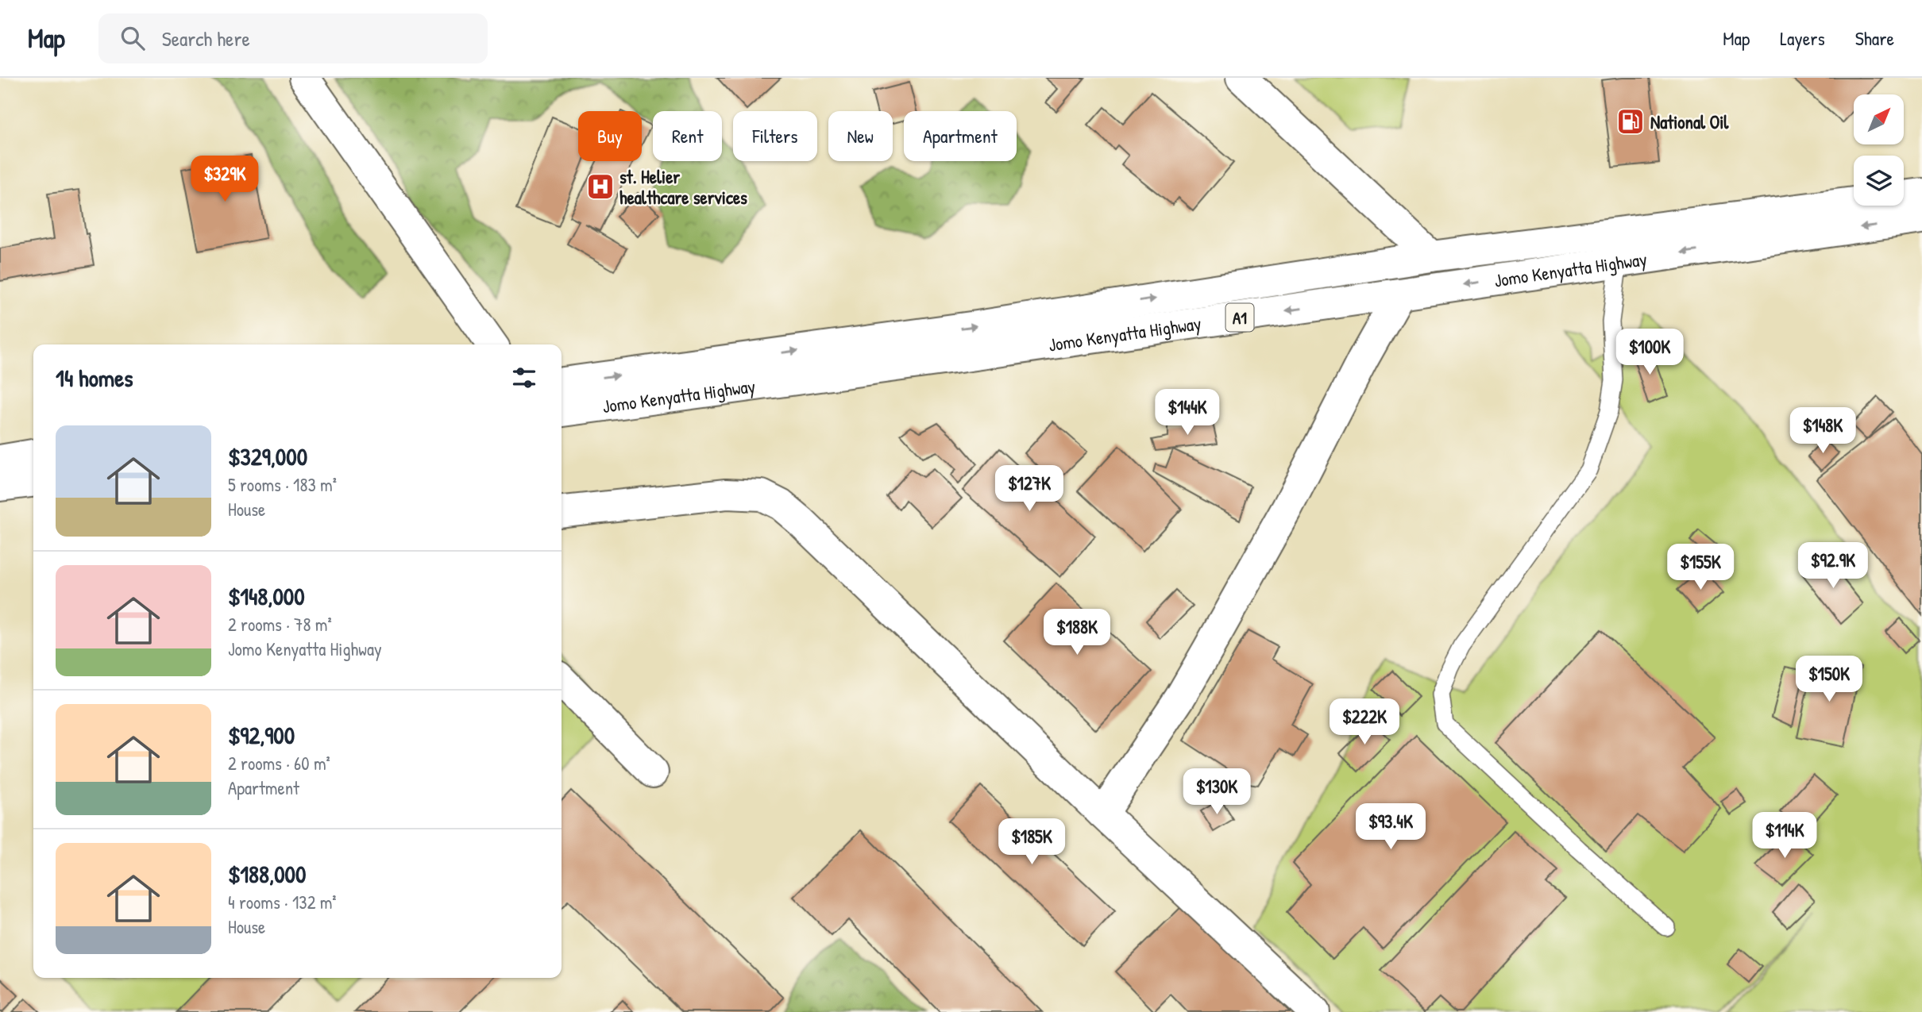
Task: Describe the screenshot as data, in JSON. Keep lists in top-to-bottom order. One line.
{"streets":{"main road":["Jomo Kenyatta Highway","A1"]},"places":{"fuel station":["National Oil"],"hospital":["st. Helier healthcare services"]},"north":"top right","page":{"header":"Map","search":"Search here","nav":["Map","Layers","Share"],"chip":["Buy","Rent","Filters","New","Apartment"],"price":["$329K","$100K","$144K","$148K","$127K","$92.9K","$155K","$188K","$150K","$222K","$130K","$93.4K","$114K","$185K"],"heading":"14 homes","list":[{"name":"$329,000","note":"5 rooms · 183 m² · House"},{"name":"$148,000","note":"2 rooms · 78 m² · Jomo Kenyatta Highway"},{"name":"$92,900","note":"2 rooms · 60 m² · Apartment"},{"name":"$188,000","note":"4 rooms · 132 m² · House"}]}}
